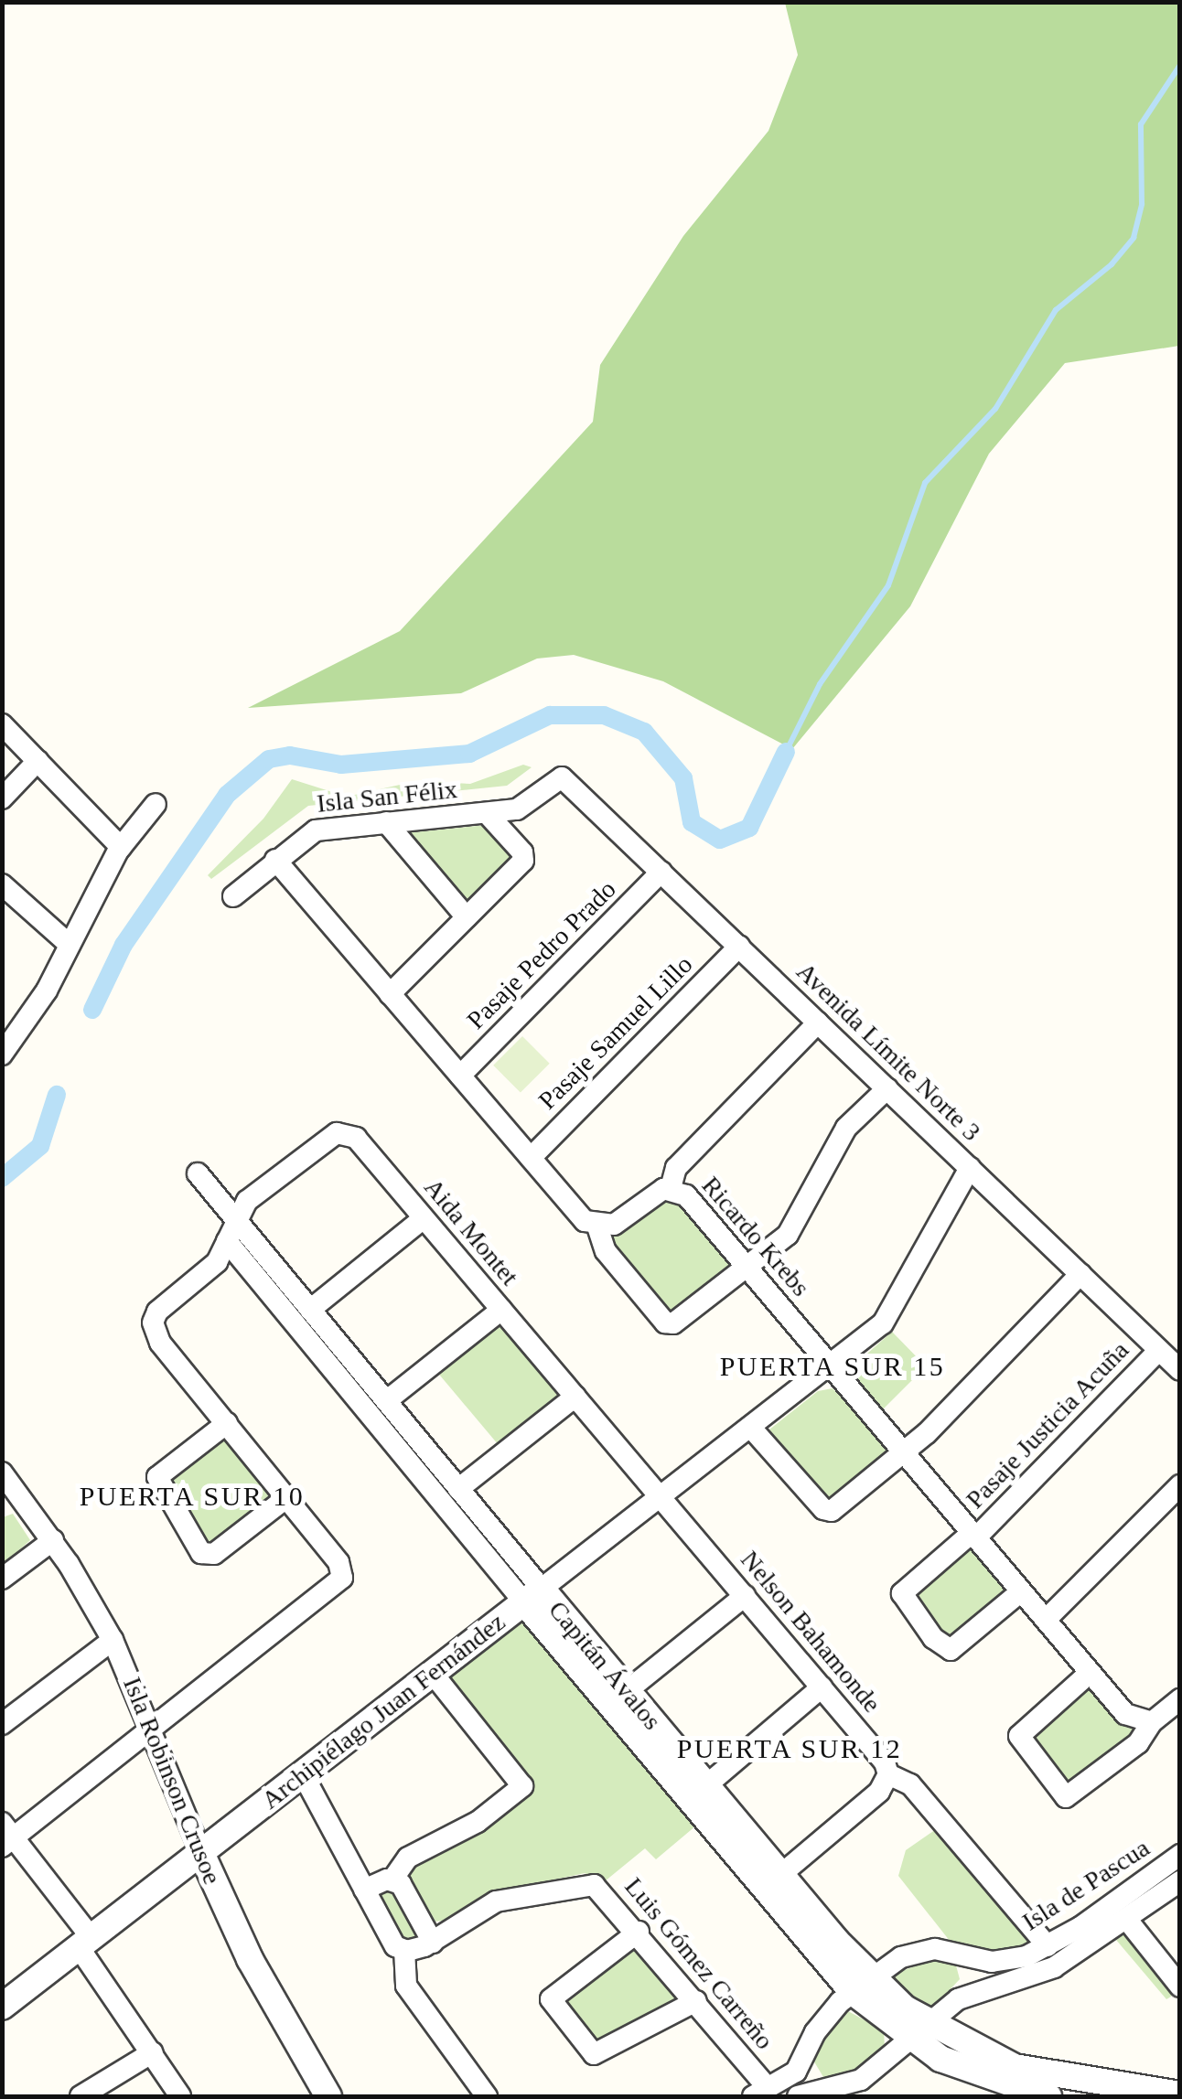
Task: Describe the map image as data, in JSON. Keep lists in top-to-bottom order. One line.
{"streets":{"street":["Isla San Félix","Pasaje Pedro Prado","Pasaje Samuel Lillo","Avenida Límite Norte 3","Aida Montet","Ricardo Krebs","Pasaje Justicia Acuña","Nelson Bahamonde","Capitán Ávalos","Archipiélago Juan Fernández","Isla Robinson Crusoe","Isla de Pascua","Luis Gómez Carreño"]},"crossings":[["Isla San Félix","Avenida Límite Norte 3"],["Pasaje Pedro Prado","Avenida Límite Norte 3"],["Pasaje Samuel Lillo","Avenida Límite Norte 3"],["Avenida Límite Norte 3","Pasaje Justicia Acuña"],["Avenida Límite Norte 3","Archipiélago Juan Fernández"],["Aida Montet","Nelson Bahamonde"],["Aida Montet","Capitán Ávalos"],["Aida Montet","Archipiélago Juan Fernández"],["Ricardo Krebs","Pasaje Justicia Acuña"],["Ricardo Krebs","Archipiélago Juan Fernández"],["Nelson Bahamonde","Archipiélago Juan Fernández"],["Nelson Bahamonde","Isla de Pascua"],["Capitán Ávalos","Archipiélago Juan Fernández"],["Capitán Ávalos","Isla de Pascua"],["Archipiélago Juan Fernández","Isla Robinson Crusoe"],["Isla de Pascua","Luis Gómez Carreño"]],"districts":["PUERTA SUR 15","PUERTA SUR 10","PUERTA SUR 12"]}
